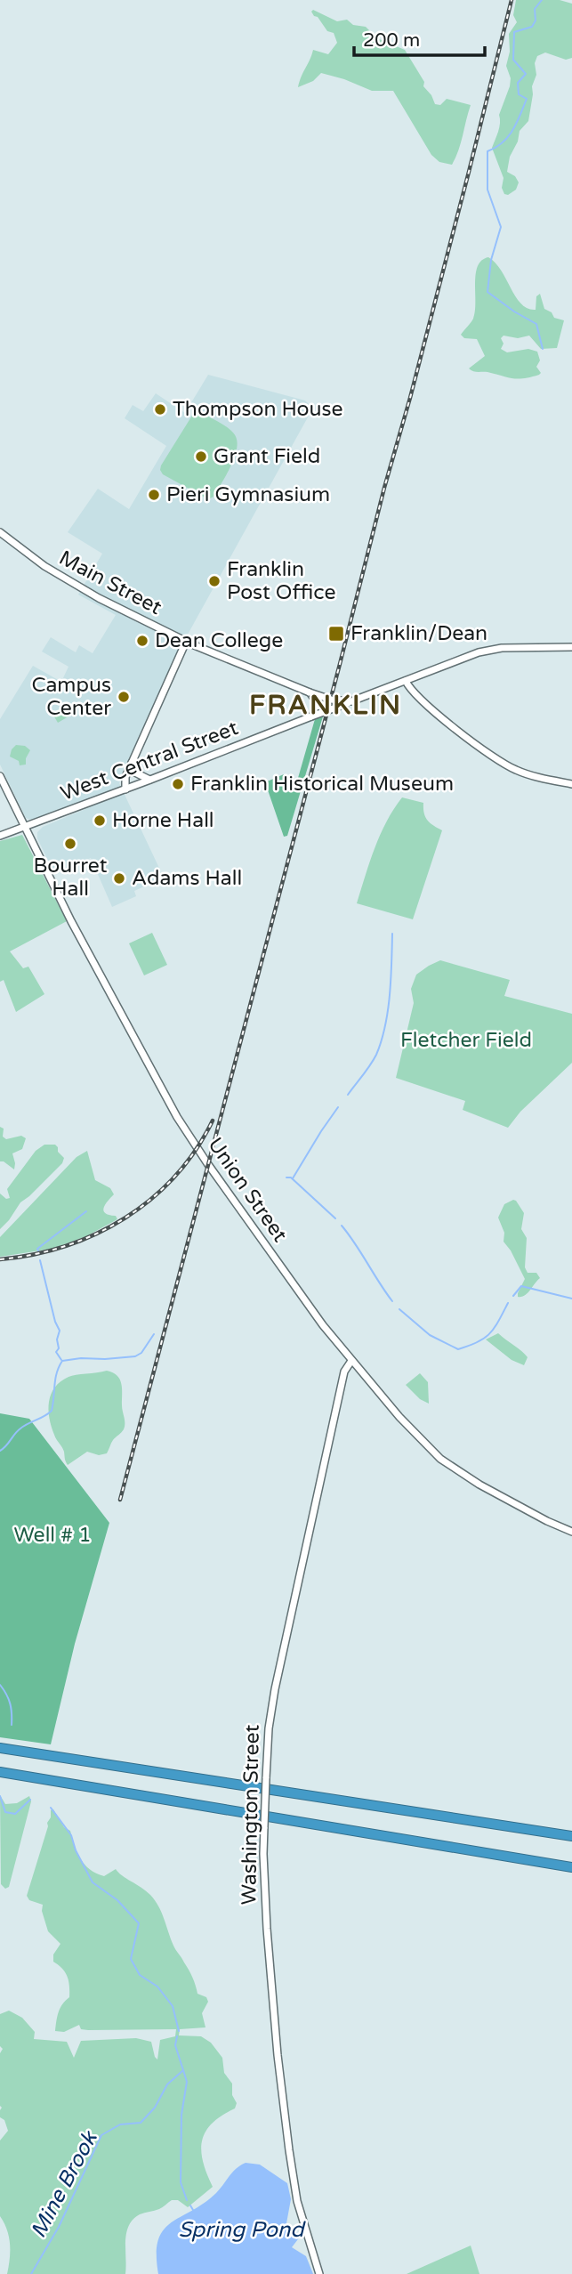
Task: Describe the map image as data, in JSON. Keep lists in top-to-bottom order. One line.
{"streets":{"main road":["Main Street","West Central Street","Union Street","Washington Street"]},"crossings":[["Main Street","West Central Street"],["West Central Street","Union Street"],["Union Street","Washington Street"]],"districts":["FRANKLIN"],"water":["Mine Brook","Spring Pond"],"parks":["Fletcher Field","Well # 1"],"places":{"other":["Thompson House","Grant Field","Pieri Gymnasium","Franklin Post Office","Dean College","Campus Center","Franklin Historical Museum","Horne Hall","Bourret Hall","Adams Hall"],"transit":["Franklin/Dean"]},"scale_bar":"200 m"}
